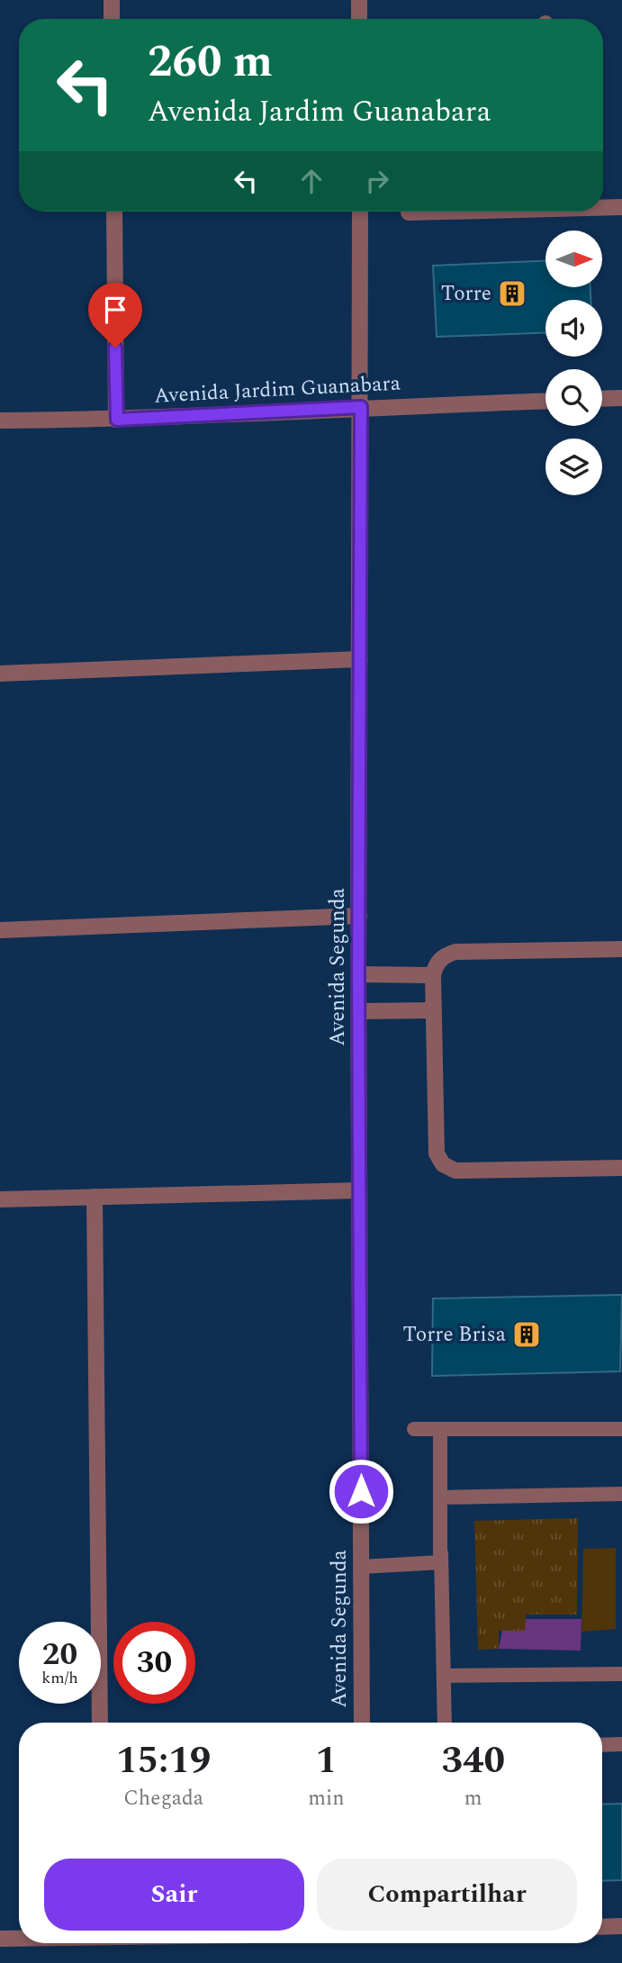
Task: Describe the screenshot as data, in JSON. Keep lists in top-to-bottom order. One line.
{"streets":{"street":["Avenida Jardim Guanabara","Avenida Segunda"]},"crossings":[["Avenida Jardim Guanabara","Avenida Segunda"]],"places":{"building":["Torre","Torre Brisa"]},"north":"right","page":{"turn":["260 m","Avenida Jardim Guanabara"],"speed":"20 km/h","limit":"30","eta":["15:19","Chegada","1","min","340","m"],"buttons":["Sair","Compartilhar"]}}
